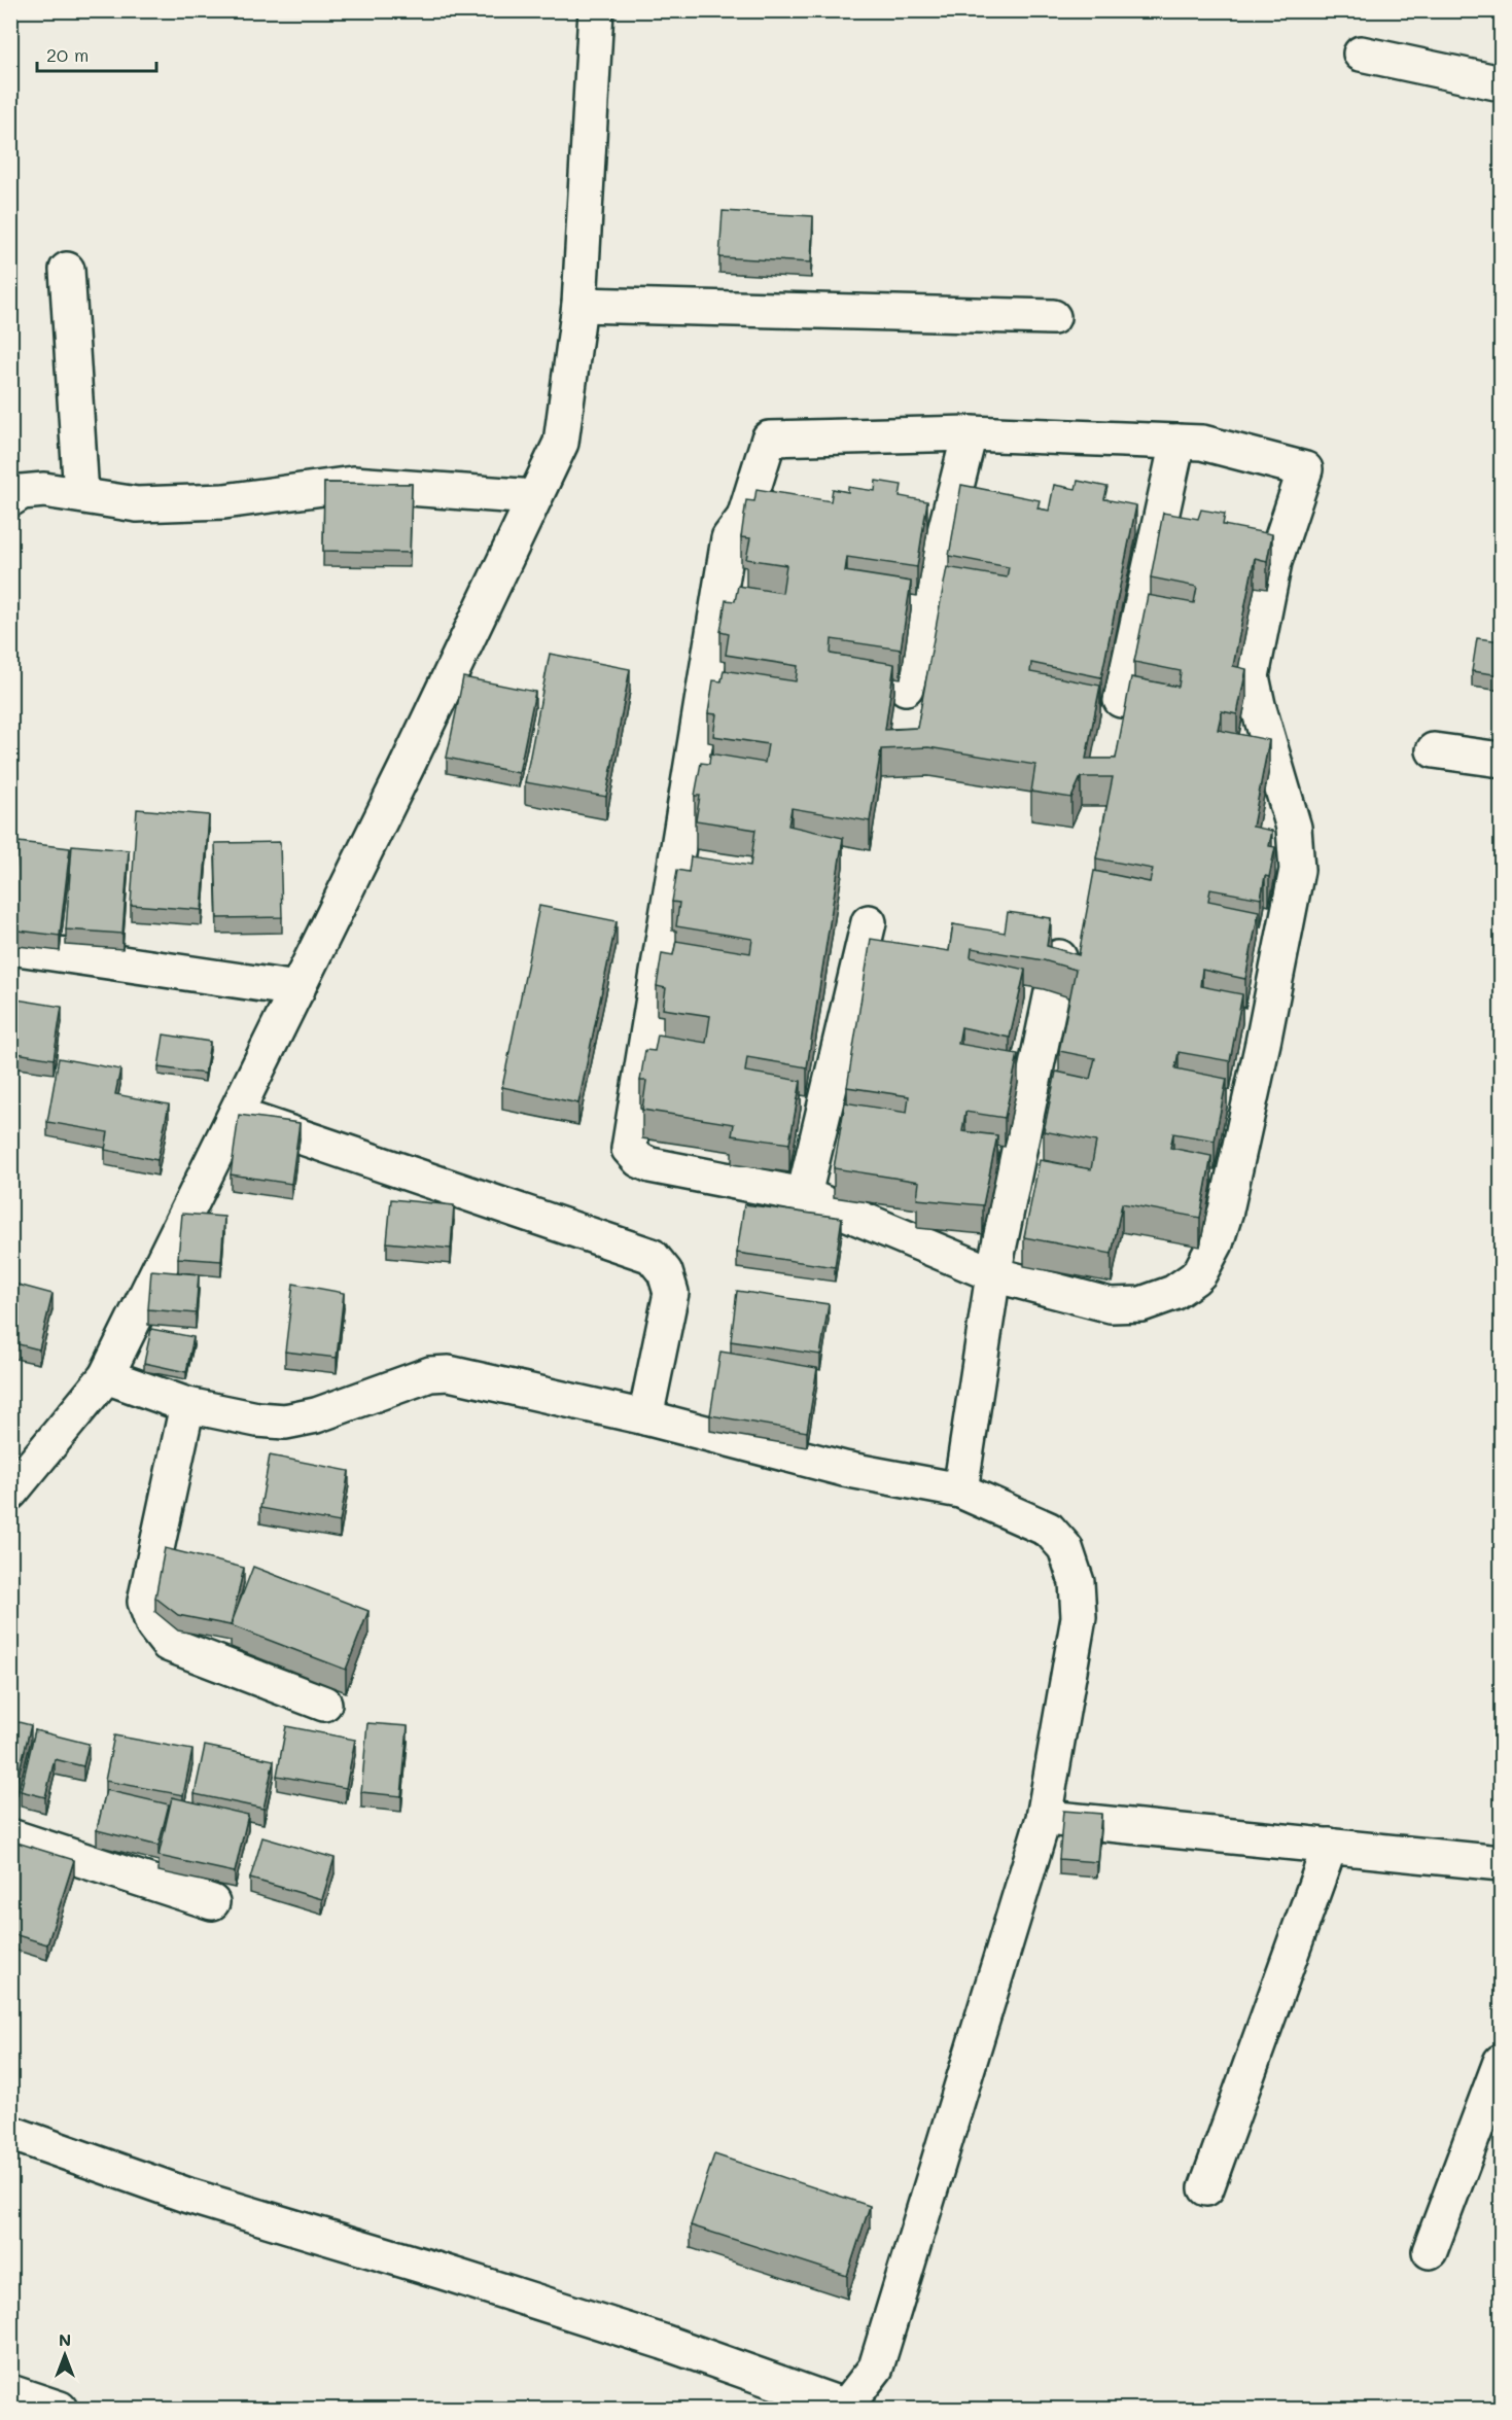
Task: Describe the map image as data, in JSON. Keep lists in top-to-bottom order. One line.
{"scale_bar":"20 m","north":"top"}
